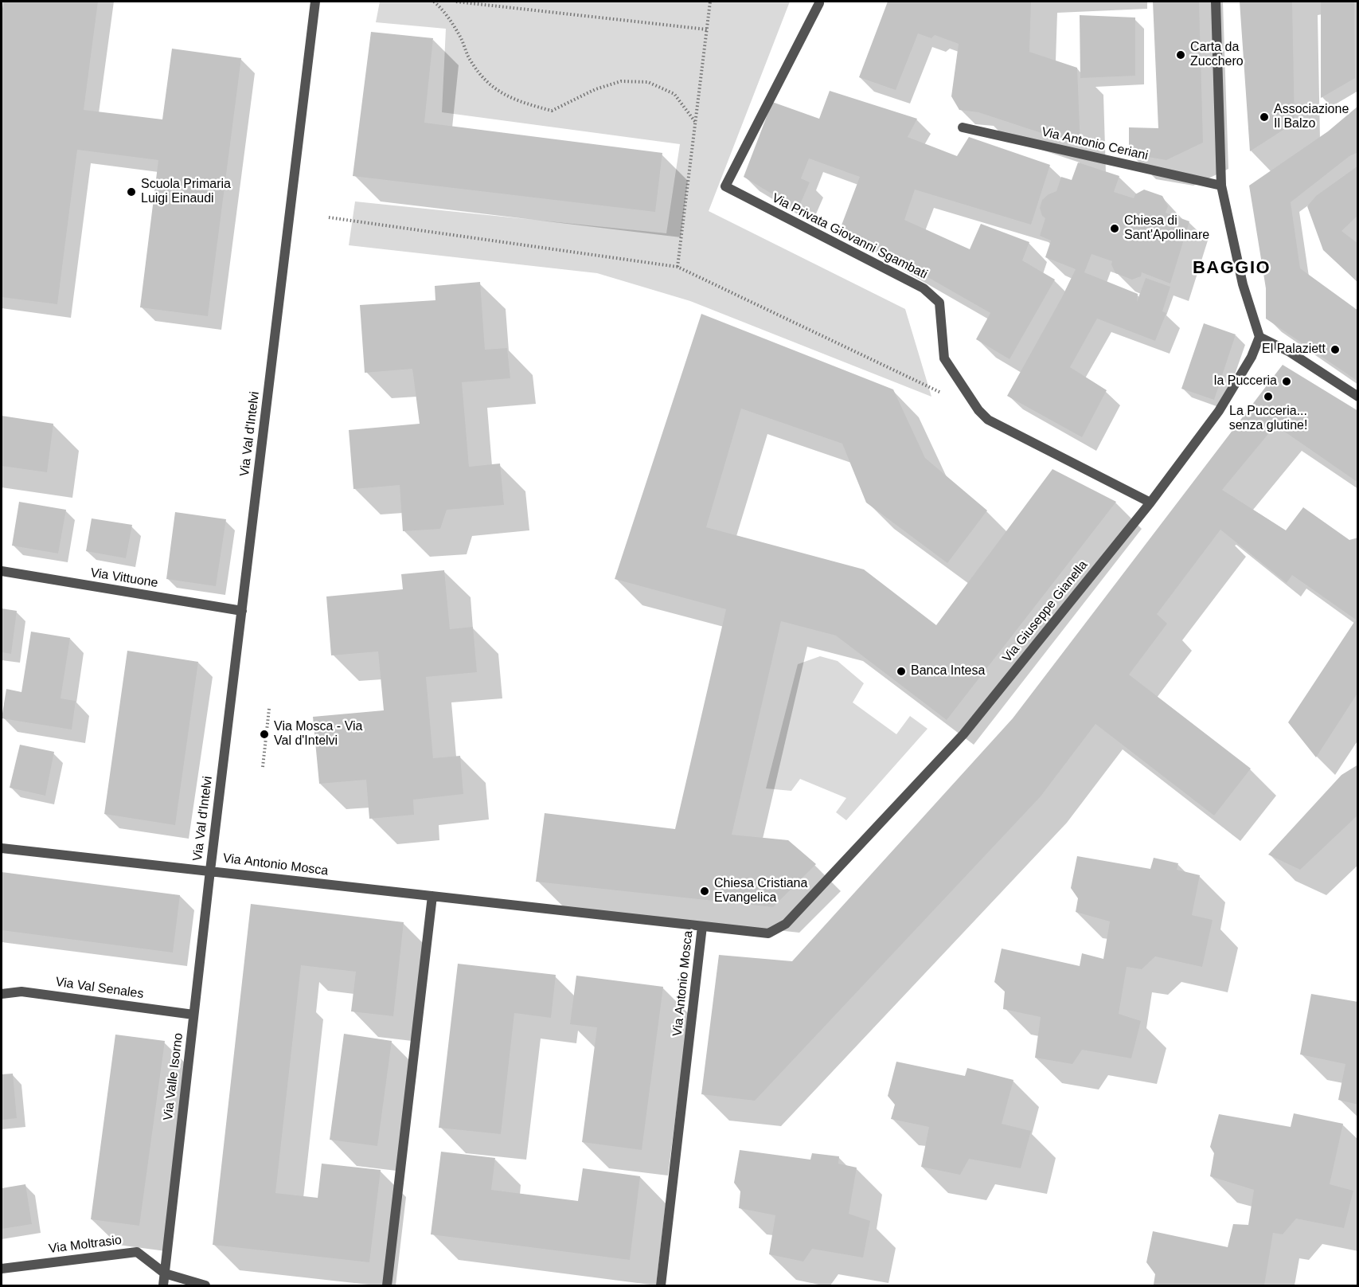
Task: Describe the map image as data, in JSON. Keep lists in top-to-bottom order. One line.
{"streets":{"street":["Via Antonio Ceriani","Via Privata Giovanni Sgambati","Via Val d'Intelvi","Via Vittuone","Via Giuseppe Gianella","Via Antonio Mosca","Via Val Senales","Via Valle Isorno","Via Moltrasio"]},"crossings":[["Via Privata Giovanni Sgambati","Via Giuseppe Gianella"],["Via Val d'Intelvi","Via Vittuone"],["Via Val d'Intelvi","Via Antonio Mosca"],["Via Val d'Intelvi","Via Valle Isorno"],["Via Giuseppe Gianella","Via Antonio Mosca"],["Via Antonio Mosca","Via Valle Isorno"],["Via Val Senales","Via Valle Isorno"],["Via Valle Isorno","Via Moltrasio"]],"districts":["BAGGIO"],"places":["Carta da Zucchero","Associazione Il Balzo","Scuola Primaria Luigi Einaudi","Chiesa di Sant'Apollinare","El Palaziett","la Pucceria","La Pucceria... senza glutine!","Banca Intesa","Via Mosca - Via Val d'Intelvi","Chiesa Cristiana Evangelica"]}
